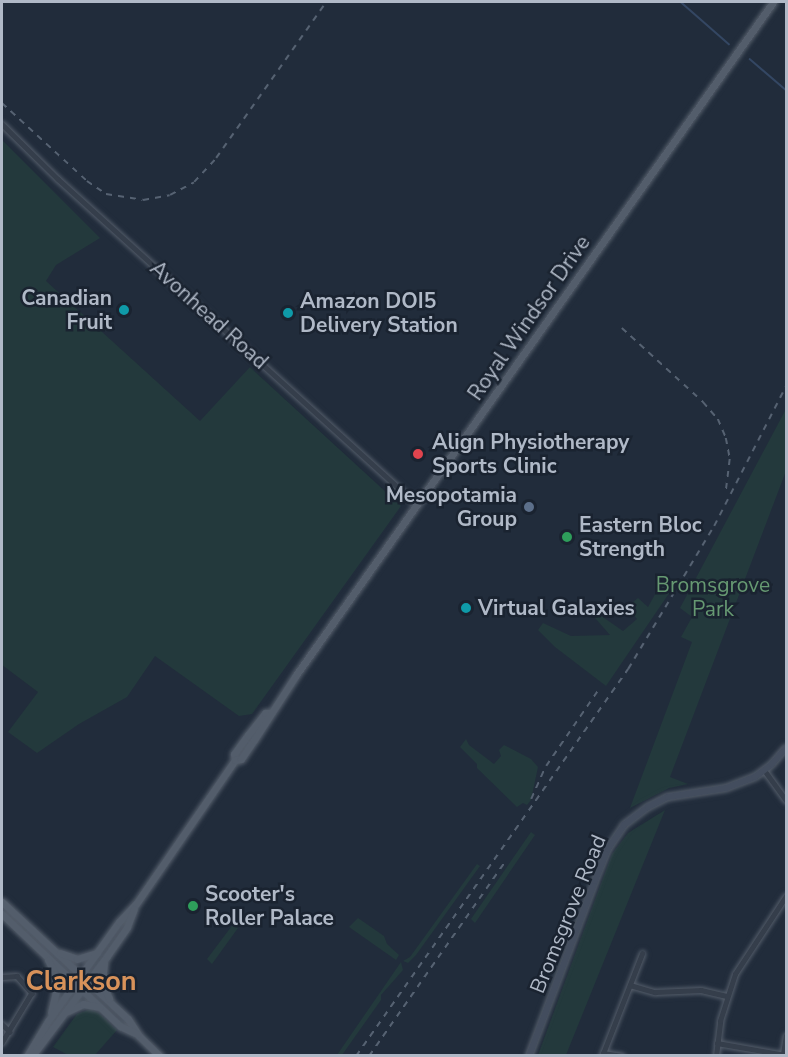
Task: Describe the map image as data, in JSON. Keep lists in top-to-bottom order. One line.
{"streets":{"main road":["Royal Windsor Drive"],"street":["Avonhead Road","Bromsgrove Road"]},"crossings":[["Avonhead Road","Royal Windsor Drive"]],"districts":["Clarkson"],"parks":["Bromsgrove Park"],"places":["Canadian Fruit","Amazon DOI5 Delivery Station","Align Physiotherapy Sports Clinic","Mesopotamia Group","Eastern Bloc Strength","Virtual Galaxies","Scooter's Roller Palace"]}
